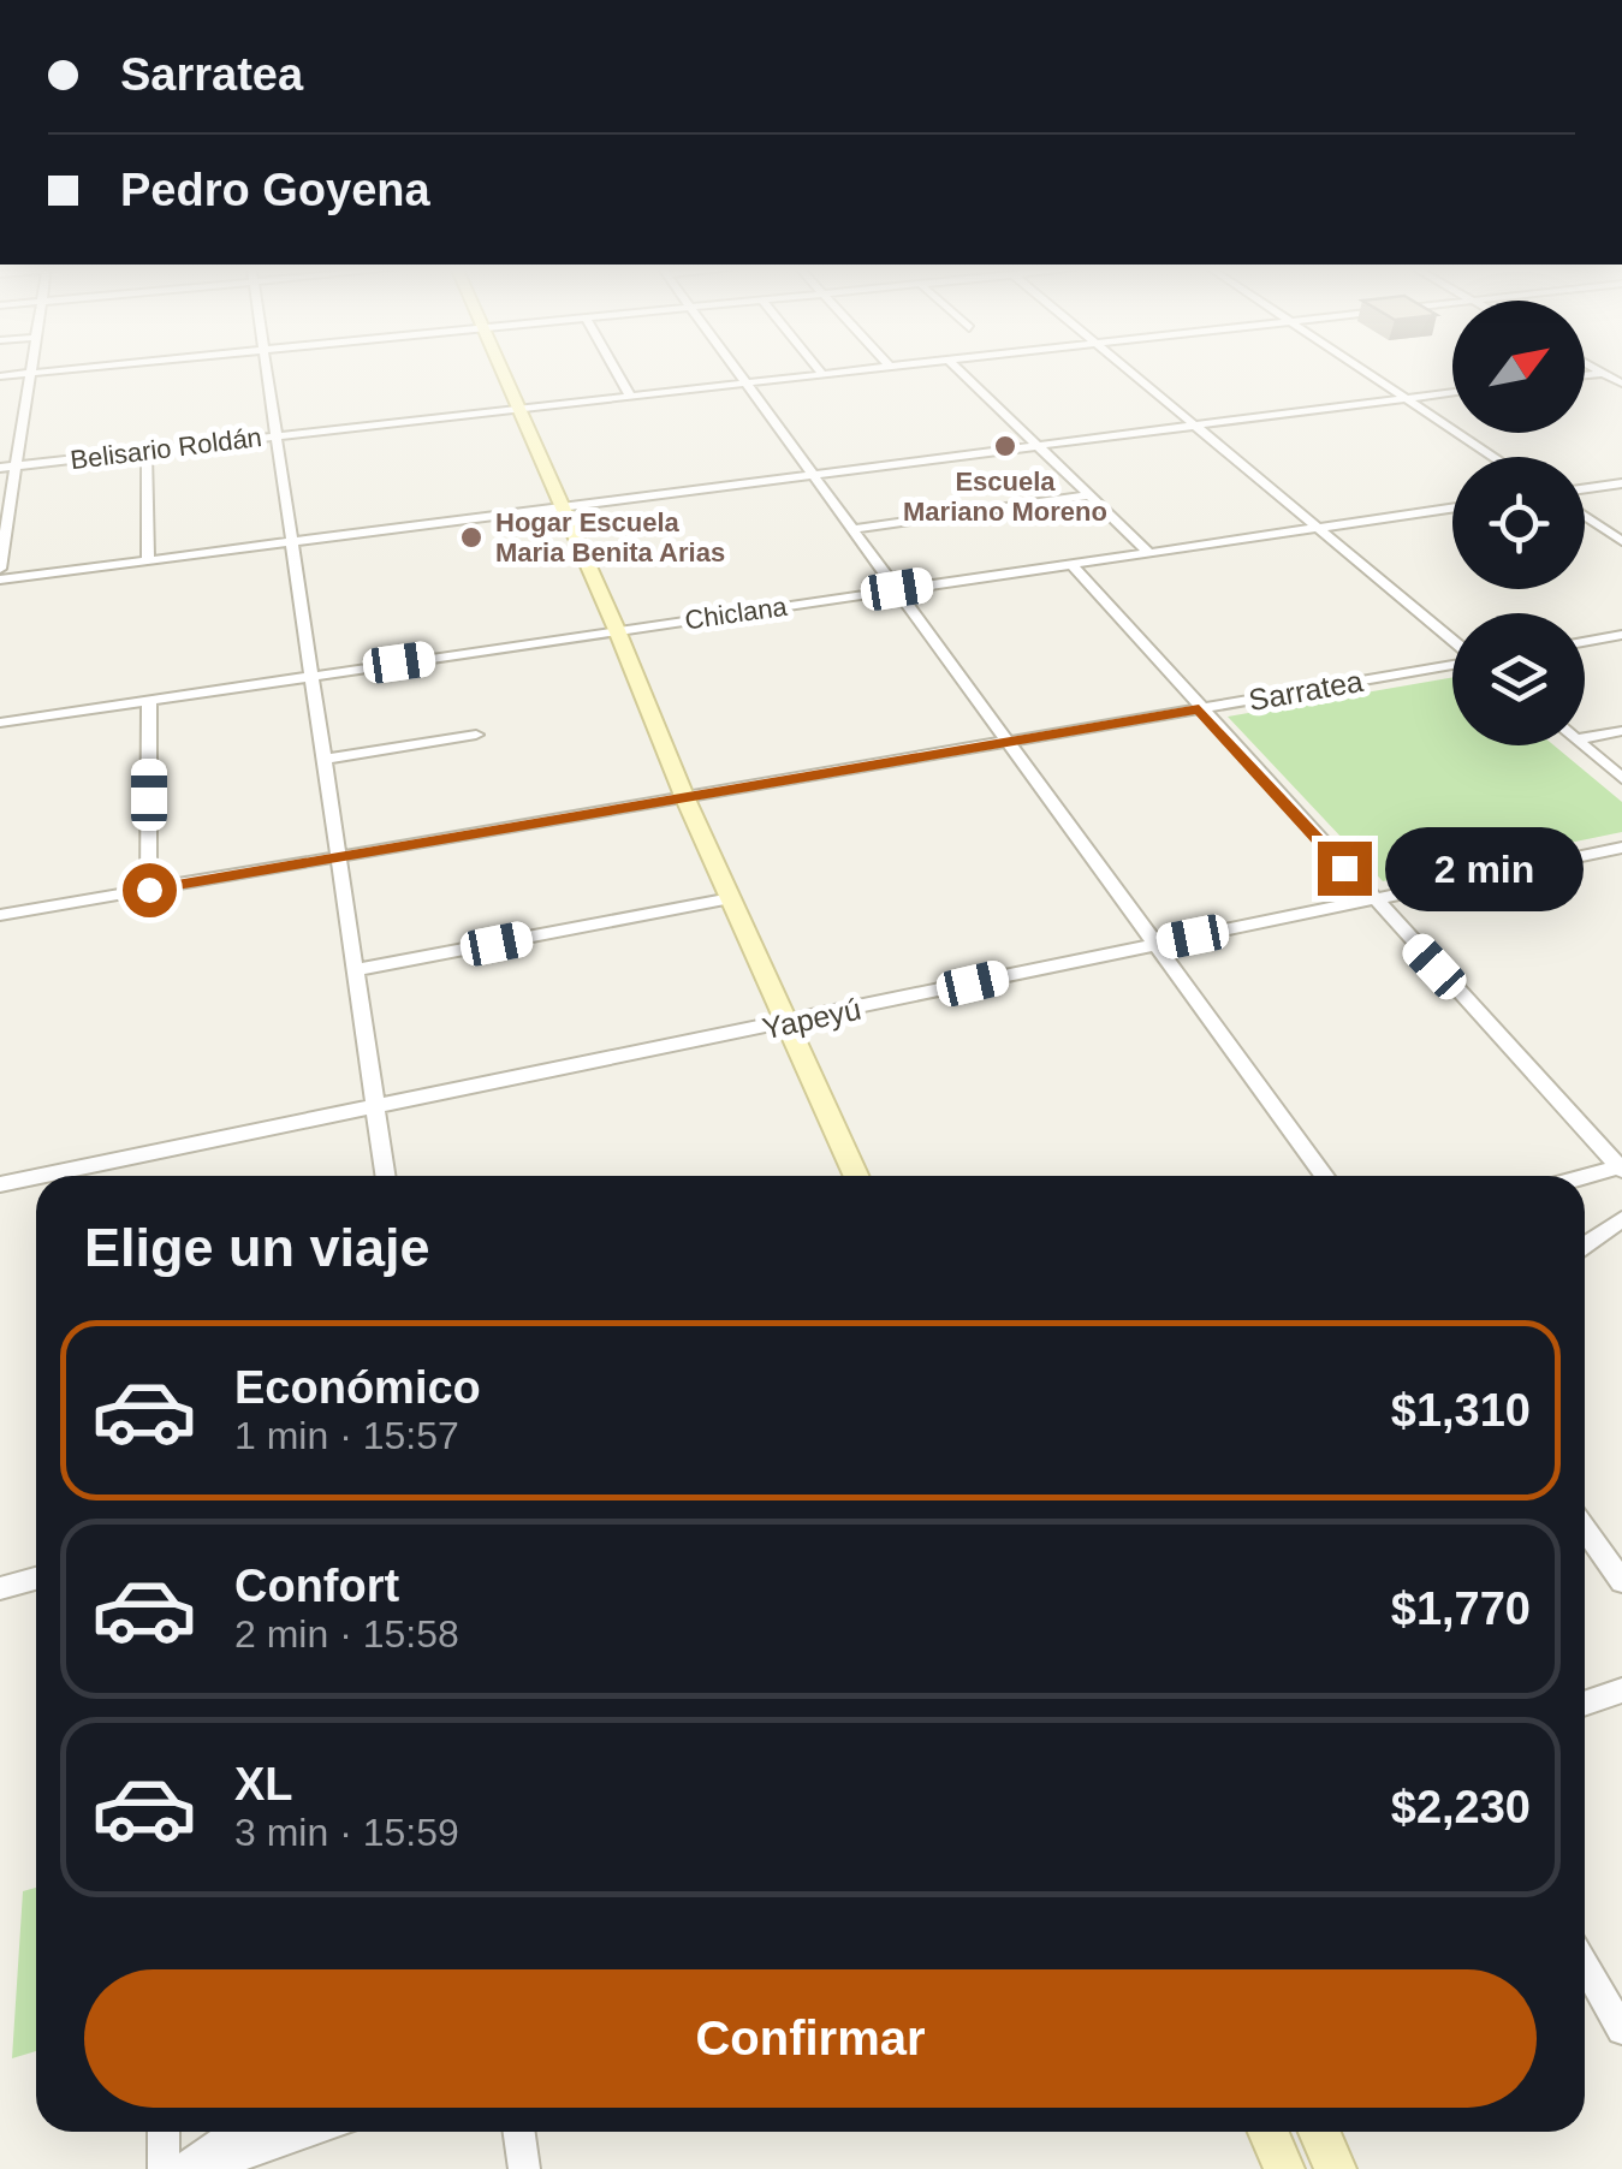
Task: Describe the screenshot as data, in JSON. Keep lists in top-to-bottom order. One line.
{"streets":{"street":["Belisario Roldán","Chiclana","Sarratea","Yapeyú"]},"places":["Escuela Mariano Moreno","Hogar Escuela Maria Benita Arias"],"north":"top right","page":{"banner":["Sarratea","Pedro Goyena"],"bubble":"2 min","heading":"Elige un viaje","list":[{"name":"Económico","note":"1 min · 15:57","value":"$1,310"},{"name":"Confort","note":"2 min · 15:58","value":"$1,770"},{"name":"XL","note":"3 min · 15:59","value":"$2,230"}],"buttons":"Confirmar"}}
